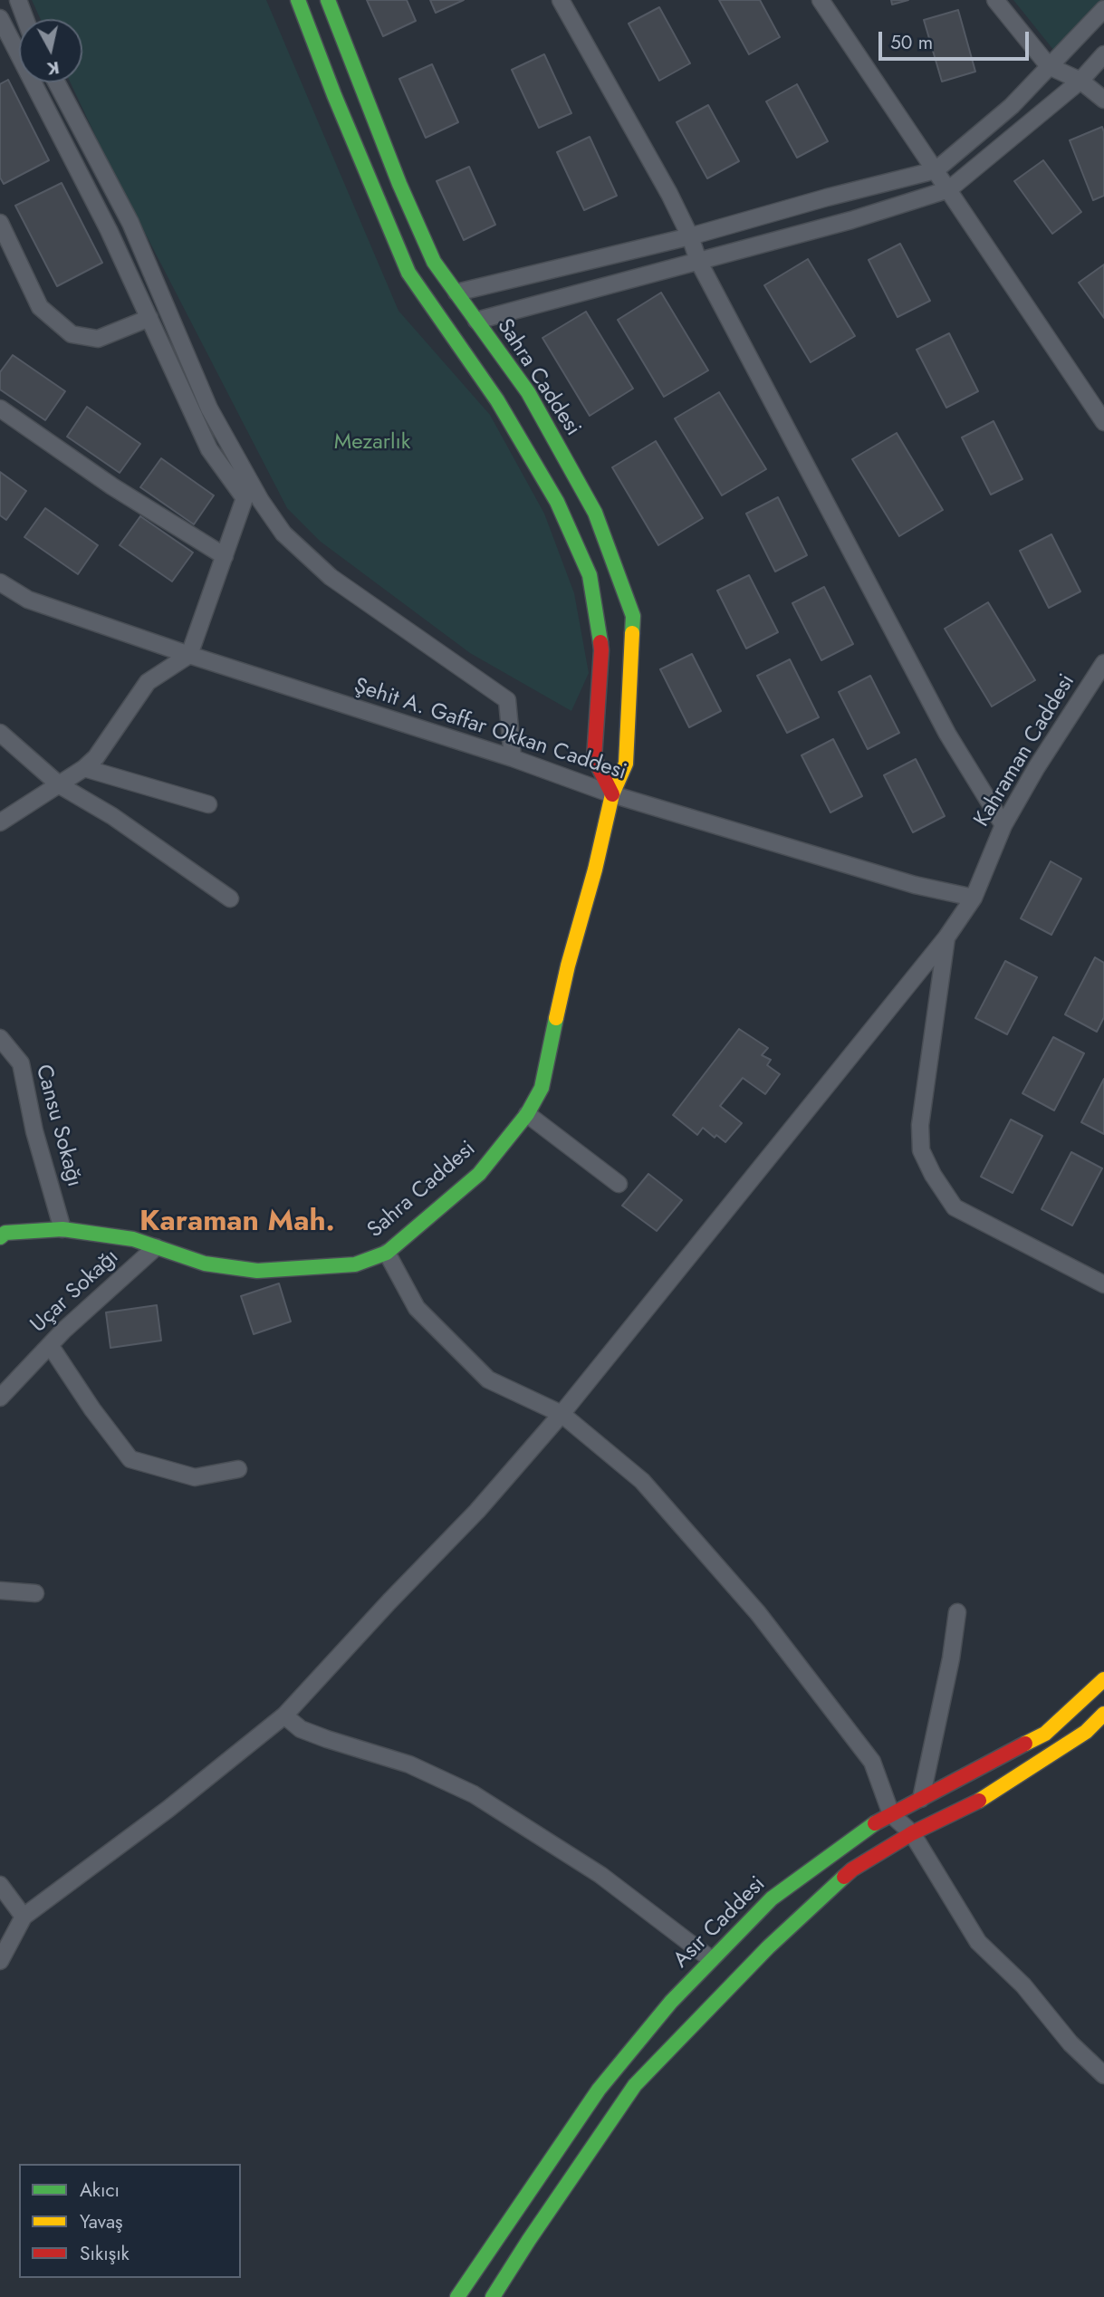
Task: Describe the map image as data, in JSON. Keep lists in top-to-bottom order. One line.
{"streets":{"street":["Sahra Caddesi","Şehit A. Gaffar Okkan Caddesi","Kahraman Caddesi","Cansu Sokağı","Uçar Sokağı","Asır Caddesi"]},"crossings":[["Sahra Caddesi","Şehit A. Gaffar Okkan Caddesi"],["Sahra Caddesi","Cansu Sokağı"],["Sahra Caddesi","Uçar Sokağı"],["Şehit A. Gaffar Okkan Caddesi","Kahraman Caddesi"]],"districts":["Karaman Mah."],"parks":["Mezarlık"],"legend":["Akıcı","Yavaş","Sıkışık"],"scale_bar":"50 m","north":"bottom"}
